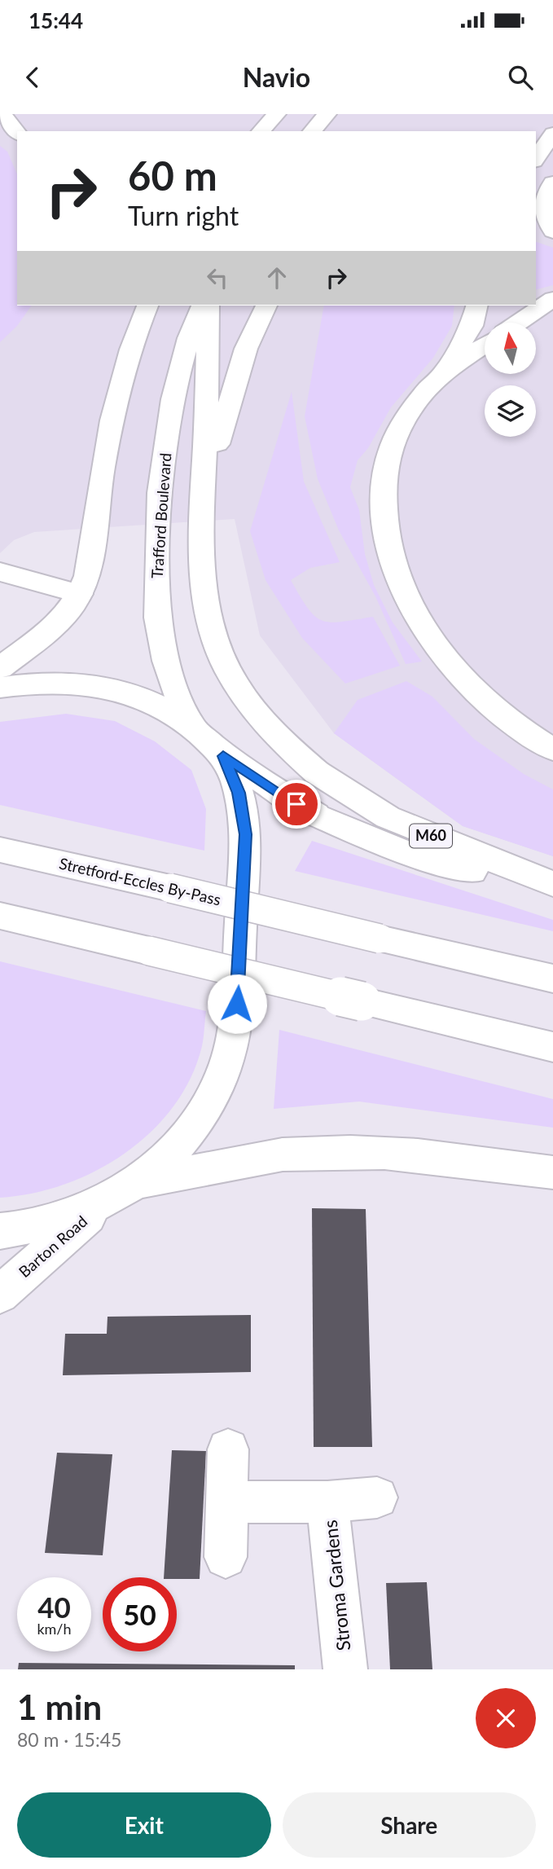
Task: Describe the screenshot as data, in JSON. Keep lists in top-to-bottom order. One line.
{"streets":{"main road":["Trafford Boulevard","M60","Stretford-Eccles By-Pass","Barton Road","Stroma Gardens"]},"north":"top","page":{"status":"15:44","header":"Navio","turn":["60 m","Turn right"],"speed":"40 km/h","limit":"50","heading":["1 min","80 m · 15:45"],"buttons":["Exit","Share"]}}
